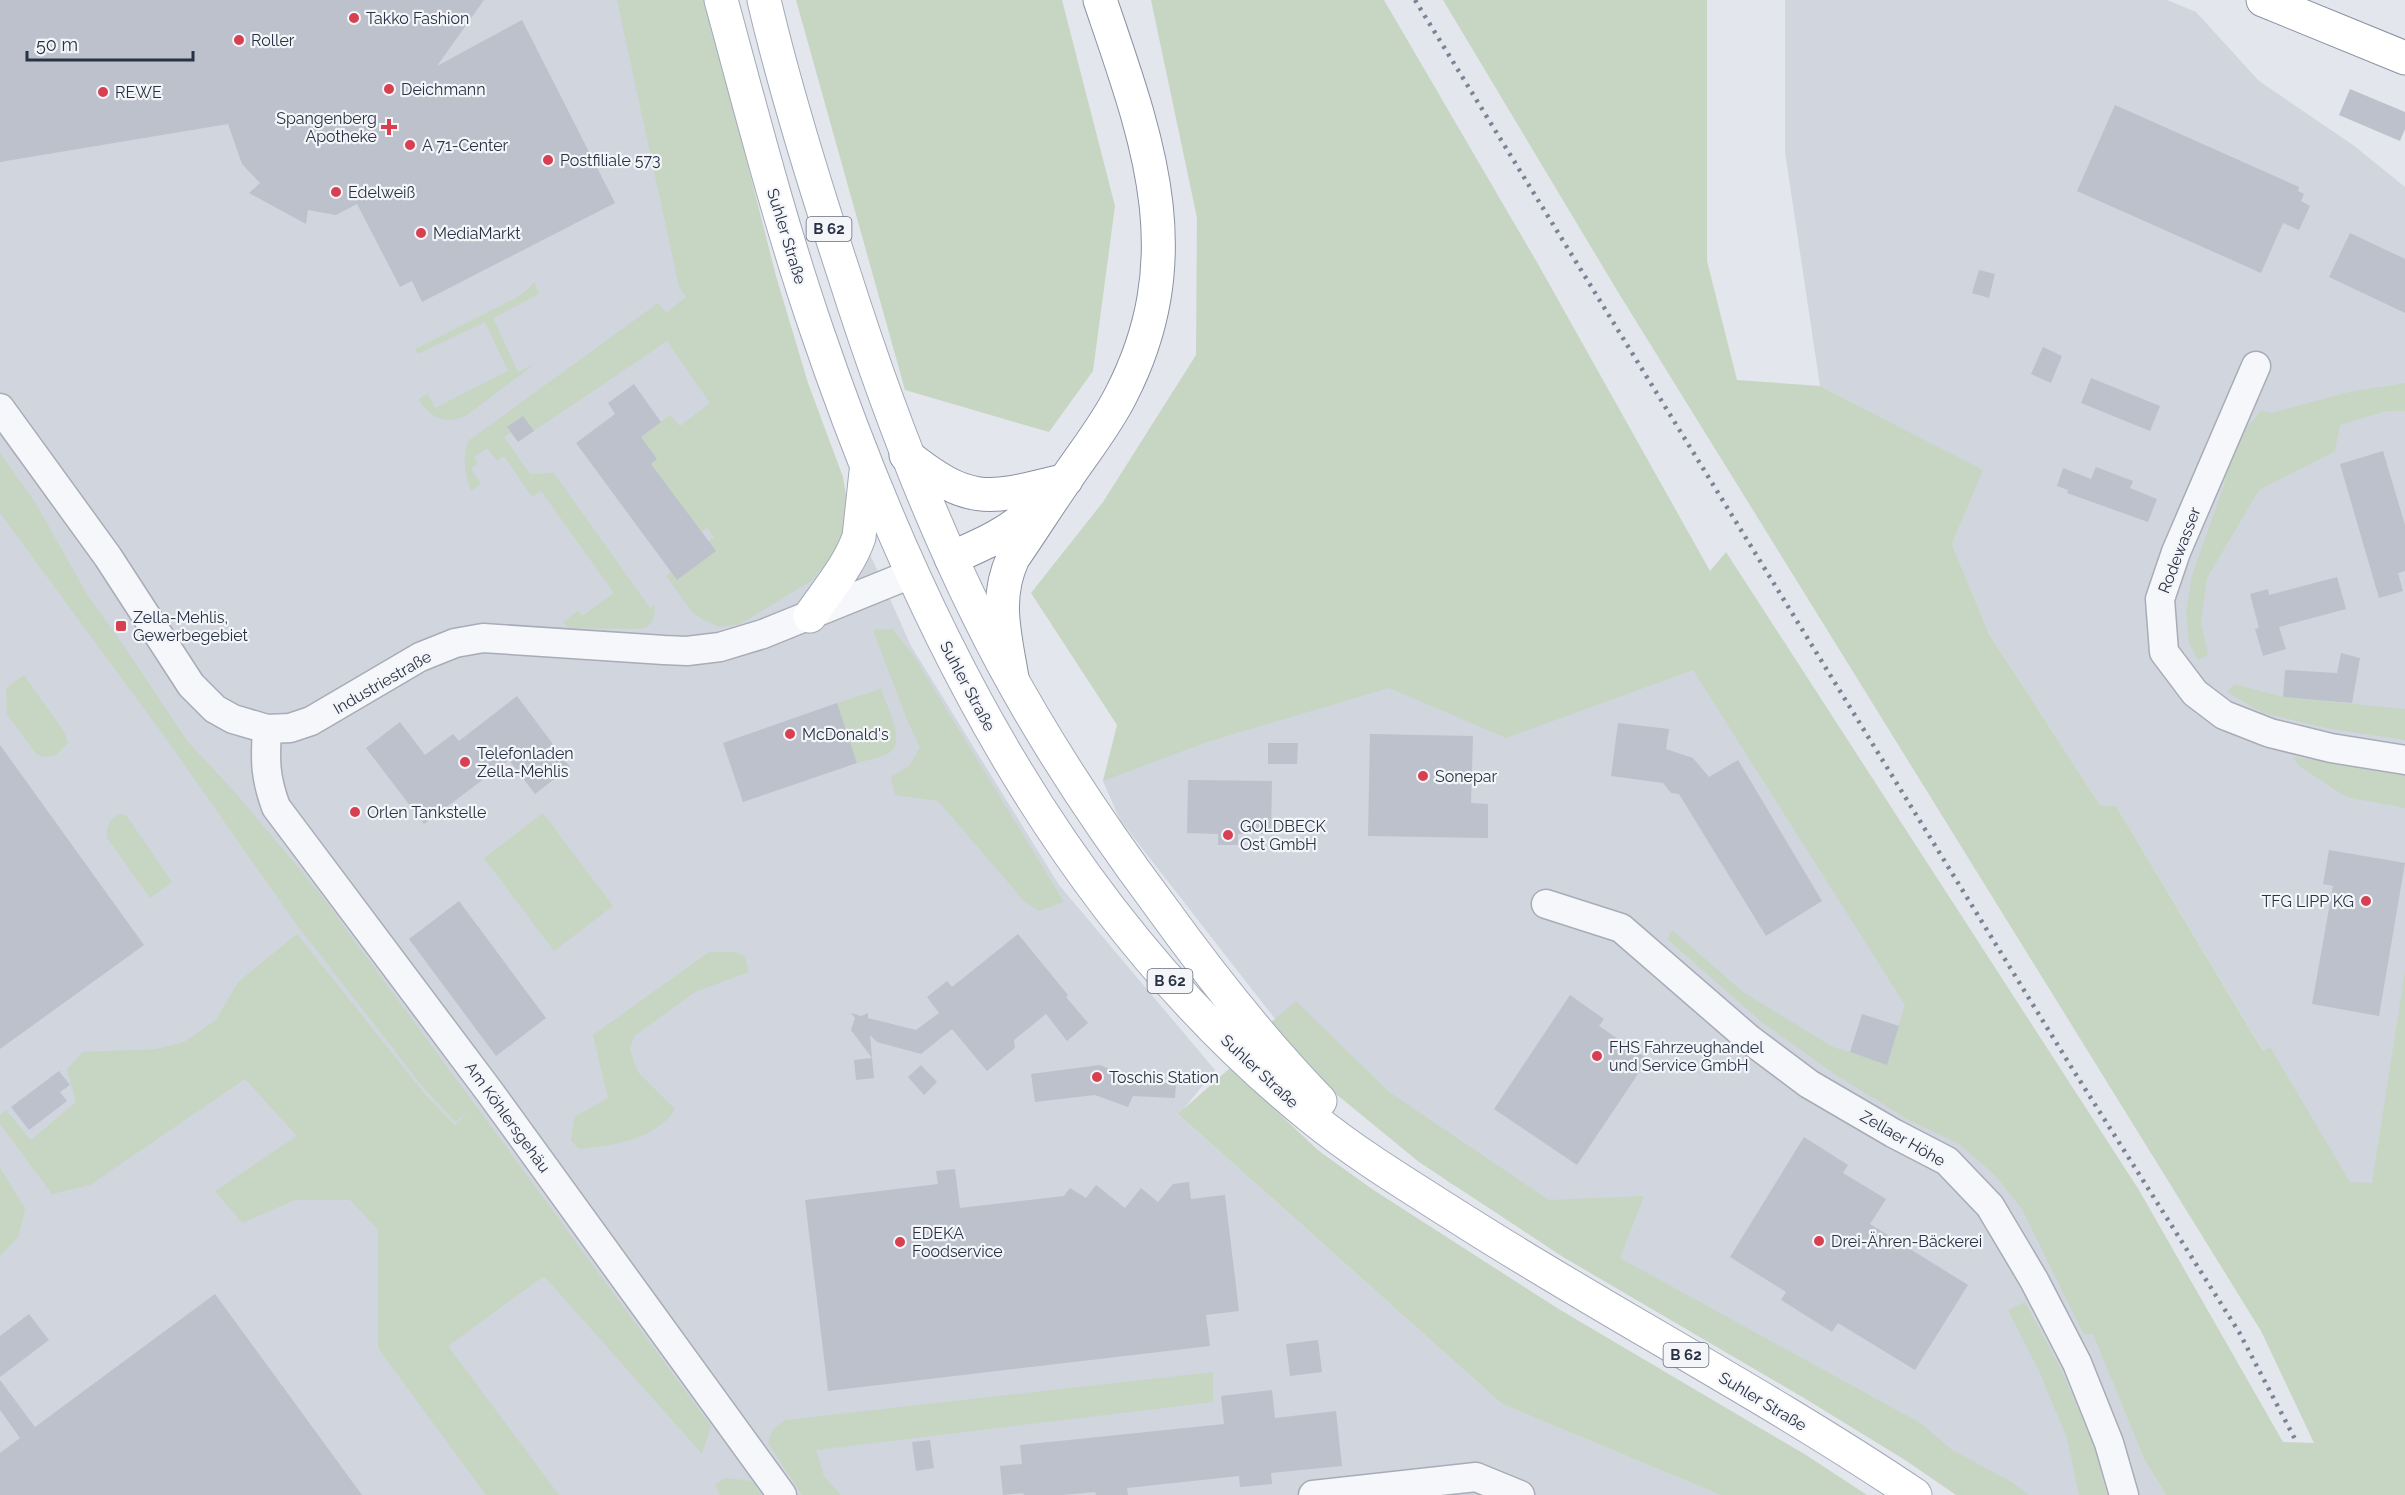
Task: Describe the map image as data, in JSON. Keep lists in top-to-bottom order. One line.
{"streets":{"main road":["B 62","Suhler Straße"],"street":["Rodewasser","Industriestraße","Am Köhlersgehäu","Zellaer Höhe"]},"crossings":[["Suhler Straße","Industriestraße"],["Industriestraße","Am Köhlersgehäu"]],"places":{"other":["Takko Fashion","Roller","Deichmann","REWE","A 71-Center","Postfiliale 573","Edelweiß","MediaMarkt","McDonald's","Telefonladen Zella-Mehlis","Sonepar","Orlen Tankstelle","GOLDBECK Ost GmbH","TFG LIPP KG","FHS Fahrzeughandel und Service GmbH","Toschis Station","Drei-Ähren-Bäckerei","EDEKA Foodservice"],"health":["Spangenberg Apotheke"],"transit":["Zella-Mehlis, Gewerbegebiet"]},"scale_bar":"50 m"}
